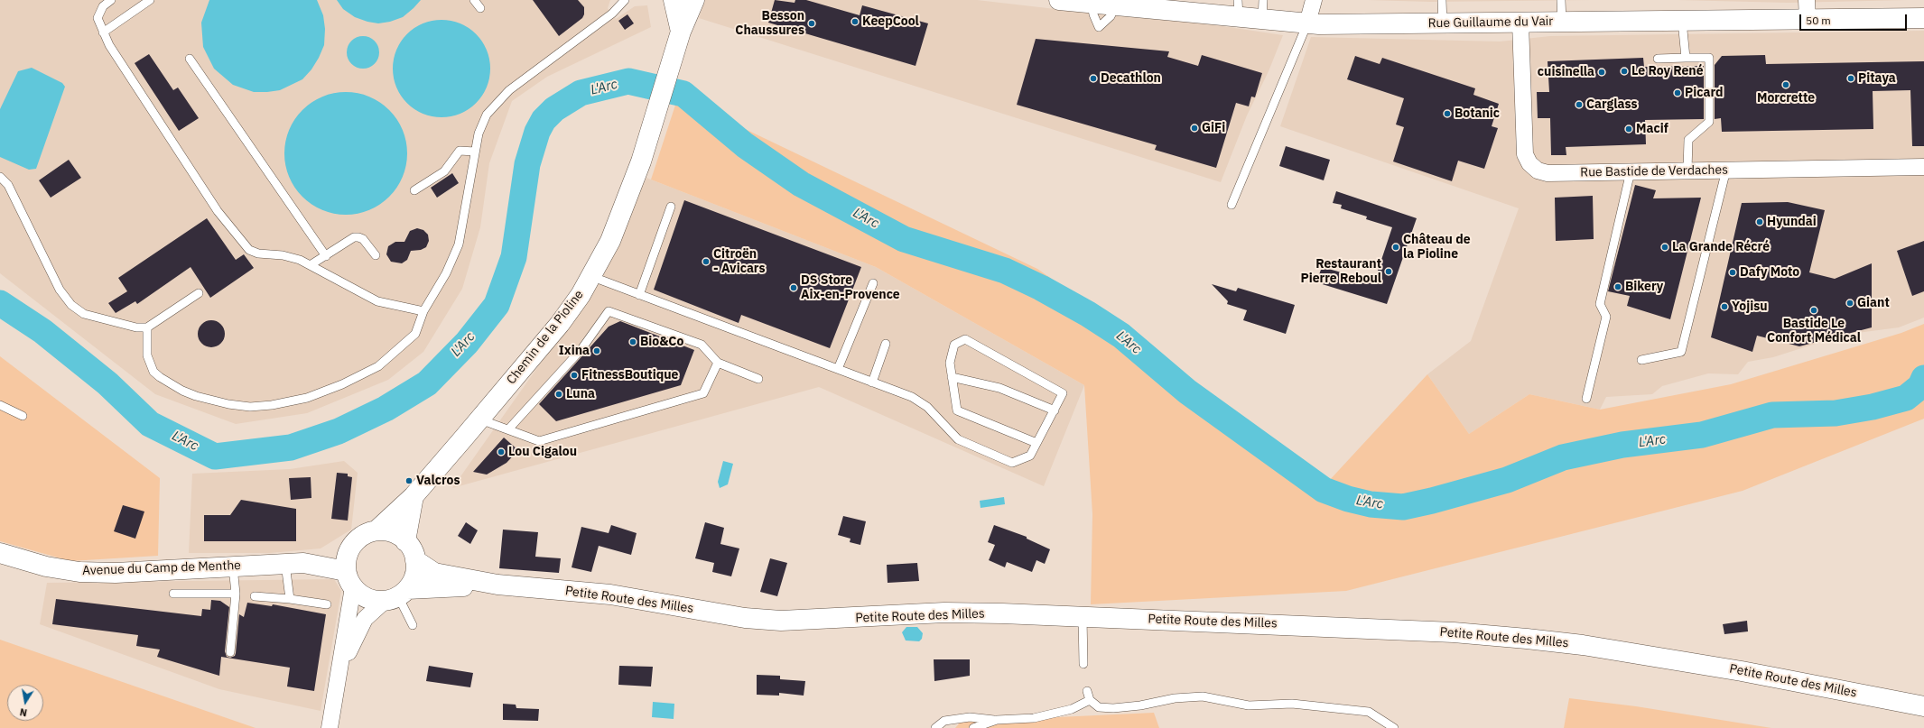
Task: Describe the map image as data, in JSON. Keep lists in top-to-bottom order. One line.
{"streets":{"main road":["Rue Guillaume du Vair","Chemin de la Pioline","Avenue du Camp de Menthe","Petite Route des Milles"],"street":["Rue Bastide de Verdaches"]},"crossings":[["Rue Guillaume du Vair","Rue Bastide de Verdaches"],["Chemin de la Pioline","Avenue du Camp de Menthe"],["Chemin de la Pioline","Petite Route des Milles"],["Avenue du Camp de Menthe","Petite Route des Milles"]],"water":["L'Arc"],"places":["KeepCool","Besson Chaussures","Le Roy René","cuisinella","Decathlon","Pitaya","Morcrette","Picard","Carglass","Botanic","GiFi","Macif","Hyundai","Château de la Pioline","La Grande Récré","Citroën - Avicars","Restaurant Pierre Reboul","Dafy Moto","Bikery","DS Store Aix-en-Provence","Giant","Yojisu","Bastide Le Confort Médical","Bio&Co","Ixina","FitnessBoutique","Luna","Lou Cigalou","Valcros"],"scale_bar":"50 m","north":"bottom"}
